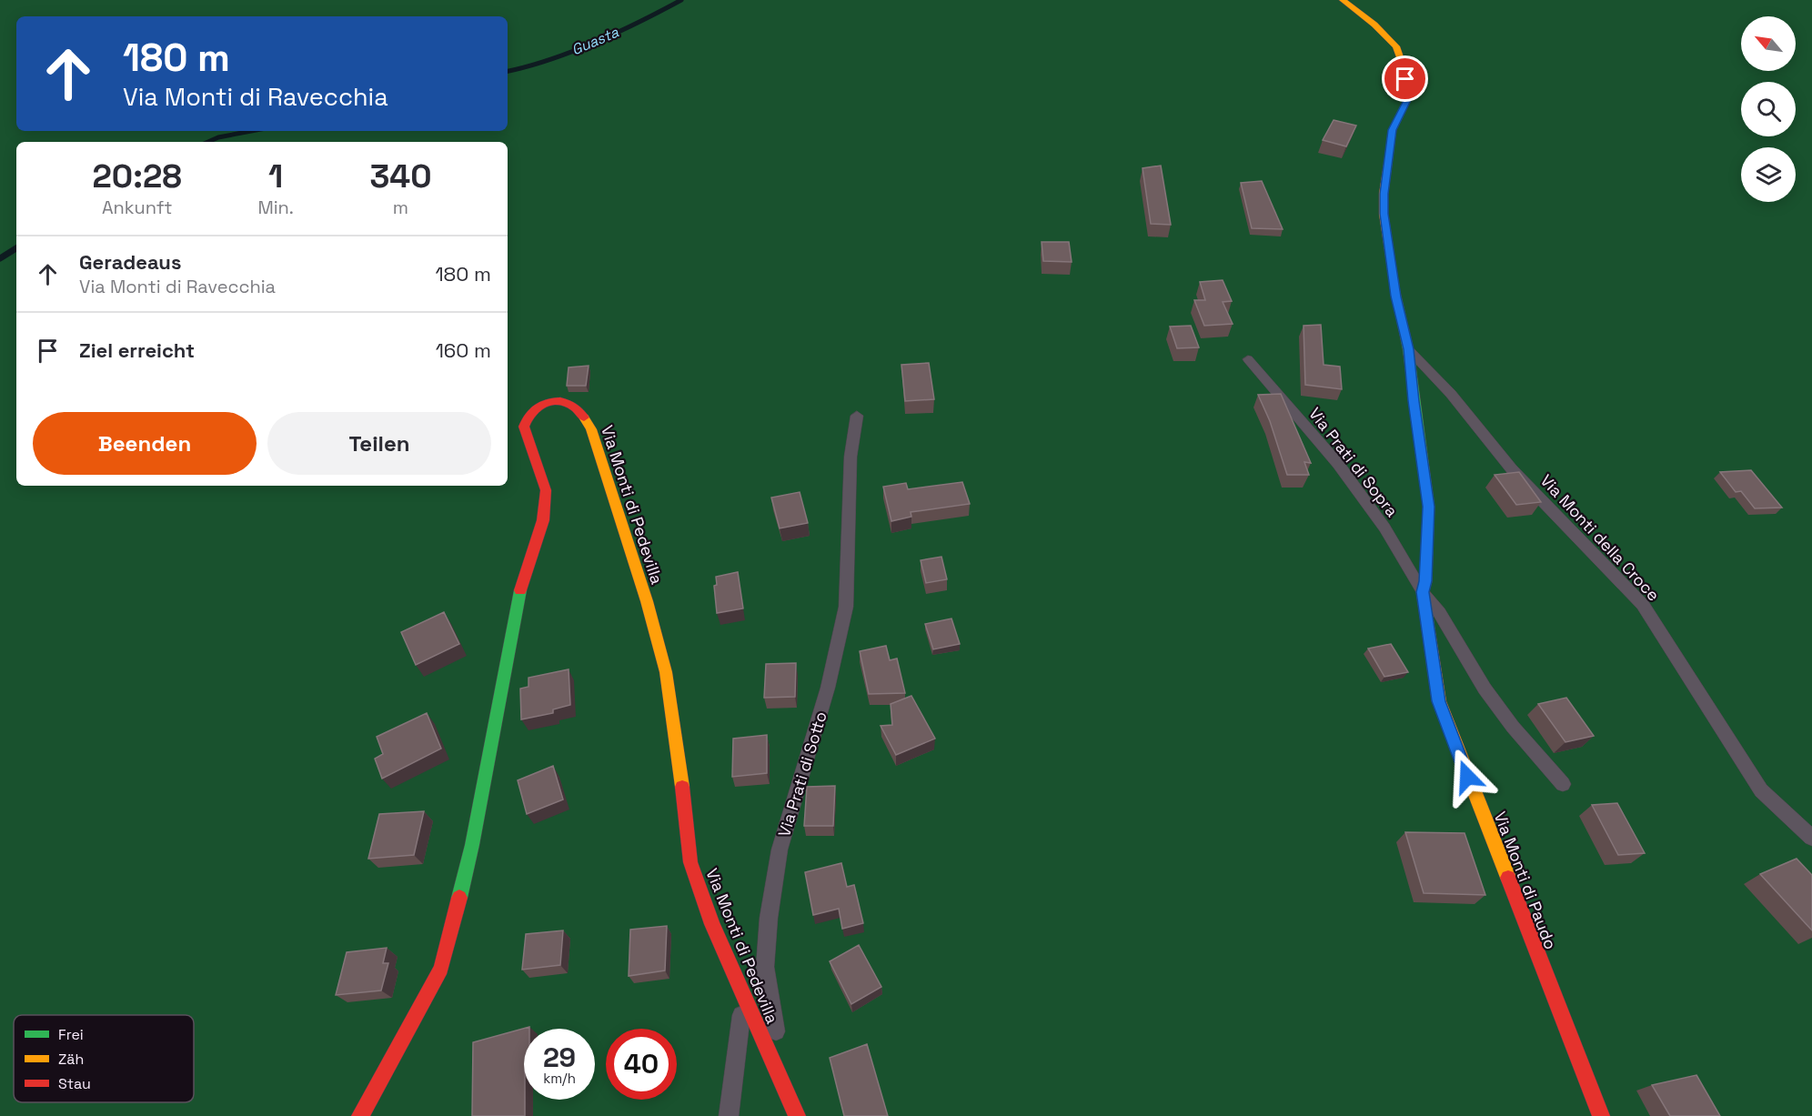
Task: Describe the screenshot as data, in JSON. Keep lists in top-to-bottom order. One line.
{"streets":{"street":["Via Monti di Pedevilla","Via Monti di Paudo"],"lane":["Via Prati di Sopra","Via Monti della Croce","Via Prati di Sotto"]},"crossings":[["Via Prati di Sopra","Via Monti di Paudo"],["Via Monti di Pedevilla","Via Prati di Sotto"],["Via Monti della Croce","Via Monti di Paudo"]],"water":["Guasta"],"legend":["Frei","Zäh","Stau"],"north":"top left","page":{"turn":["180 m","Via Monti di Ravecchia"],"eta":["20:28","Ankunft","1","Min.","340","m"],"list":[{"name":"Geradeaus","note":"Via Monti di Ravecchia","value":"180 m"},{"name":"Ziel erreicht","value":"160 m"}],"buttons":["Beenden","Teilen"],"speed":"29 km/h","limit":"40"}}
